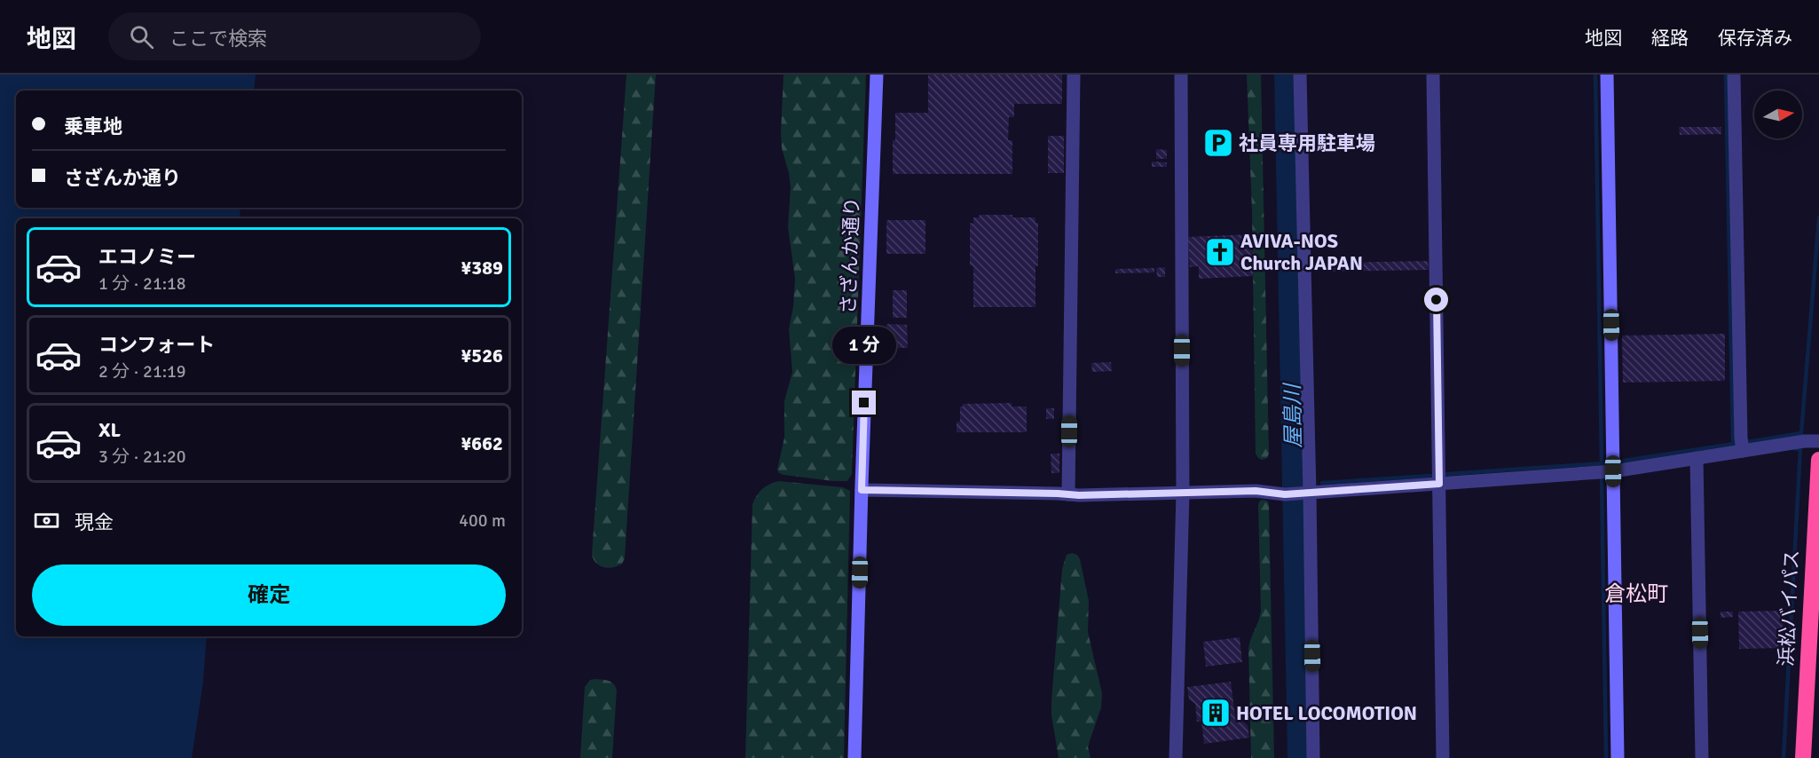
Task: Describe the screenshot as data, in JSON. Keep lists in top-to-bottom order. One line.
{"streets":{"highway":["浜松バイパス"],"street":["さざんか通り"]},"districts":["倉松町"],"water":["屋島川"],"places":{"parking":["社員専用駐車場"],"church":["AVIVA-NOS Church JAPAN"],"building":["HOTEL LOCOMOTION"]},"north":"right","page":{"header":"地図","search":"ここで検索","nav":["地図","経路","保存済み"],"banner":["乗車地","さざんか通り"],"list":[{"name":"エコノミー","note":"1 分 · 21:18","value":"¥389"},{"name":"コンフォート","note":"2 分 · 21:19","value":"¥526"},{"name":"XL","note":"3 分 · 21:20","value":"¥662"}],"bubble":"1 分","pay":["現金","400 m"],"buttons":"確定"}}
